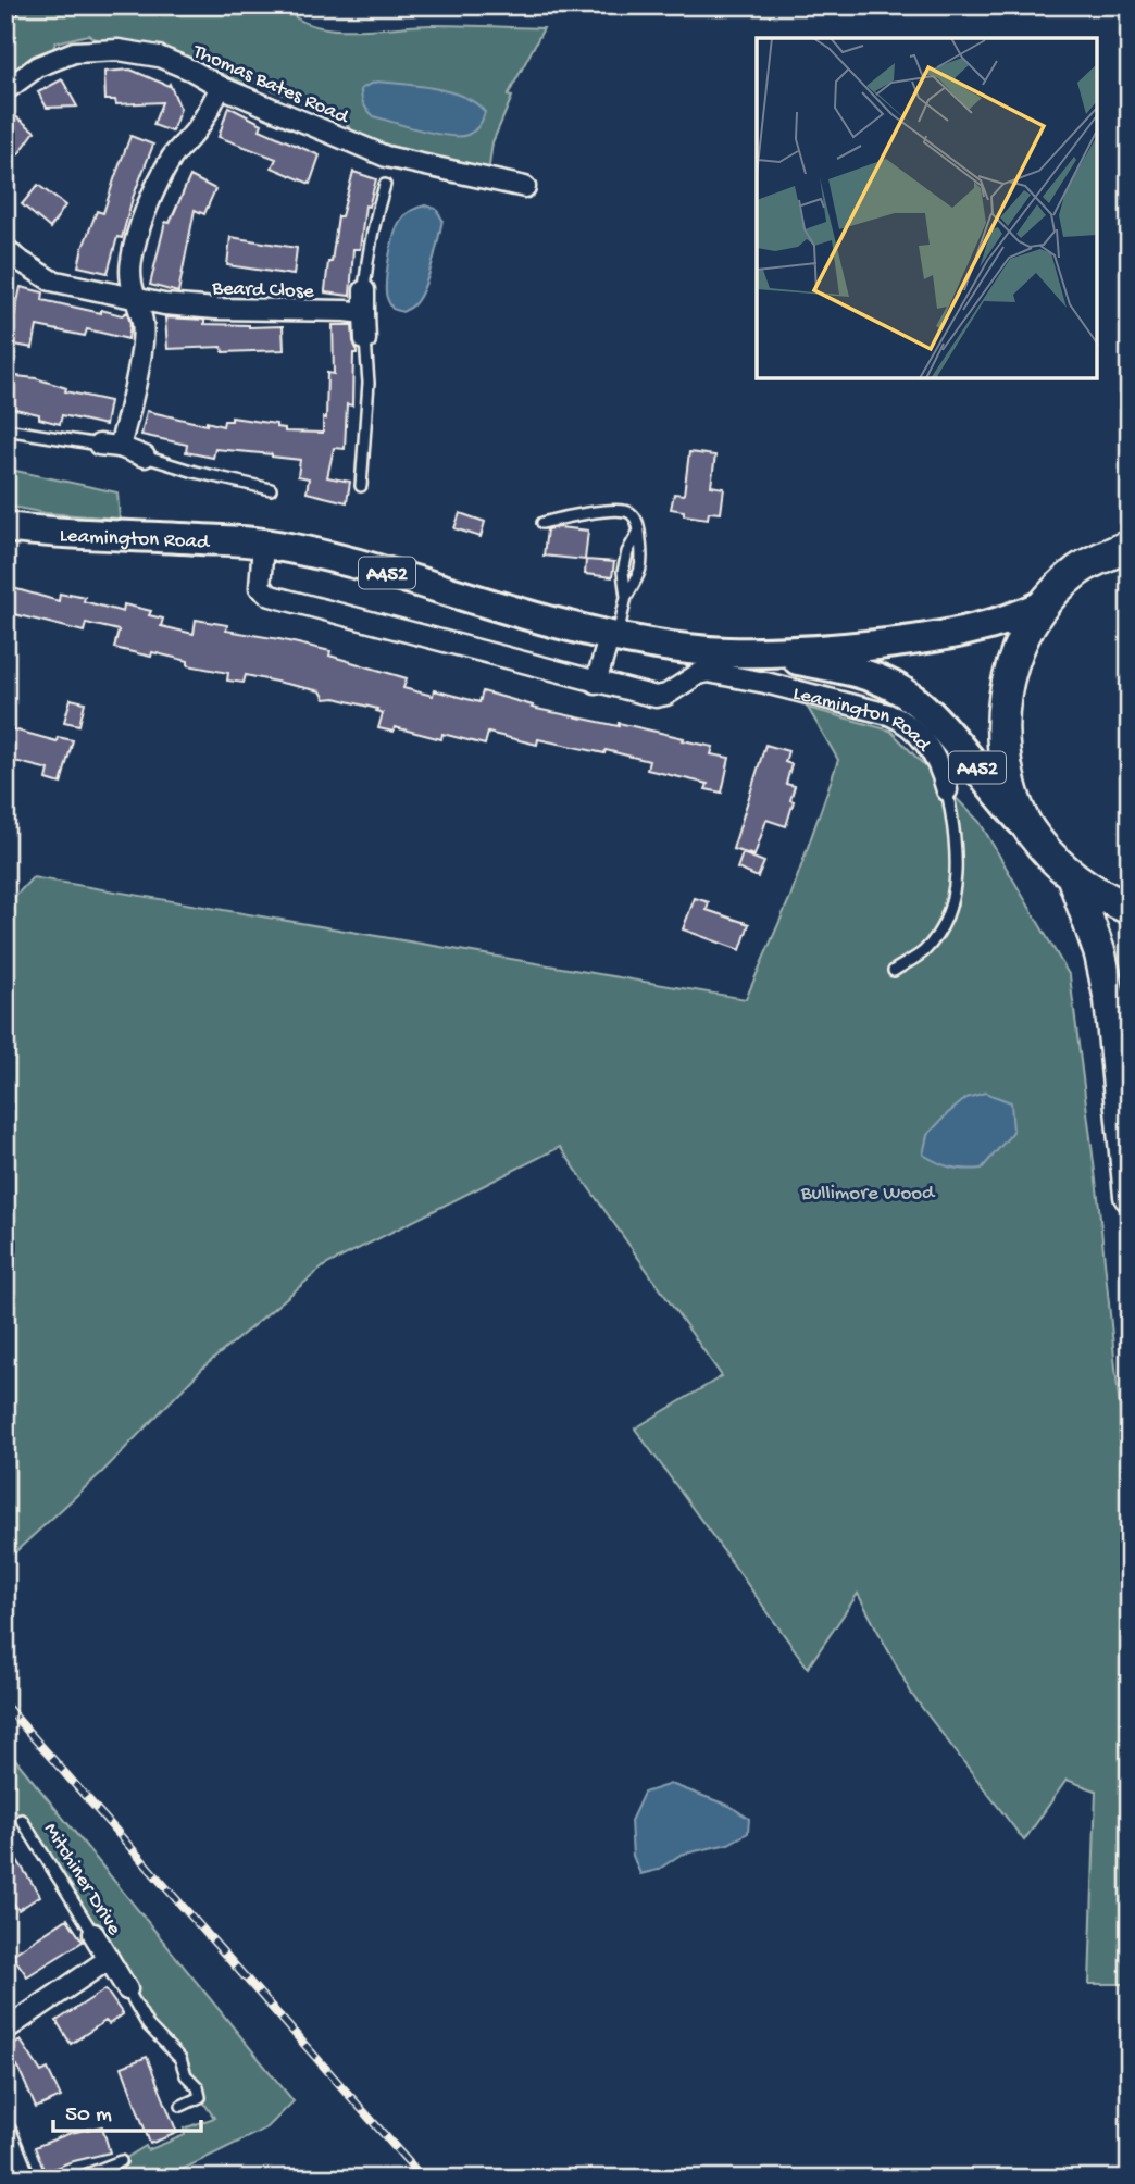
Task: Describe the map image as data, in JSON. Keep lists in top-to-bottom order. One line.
{"streets":{"main road":["Leamington Road","A452"],"street":["Thomas Bates Road","Beard Close","Mitchiner Drive"]},"parks":["Bullimore Wood"],"scale_bar":"50 m"}
